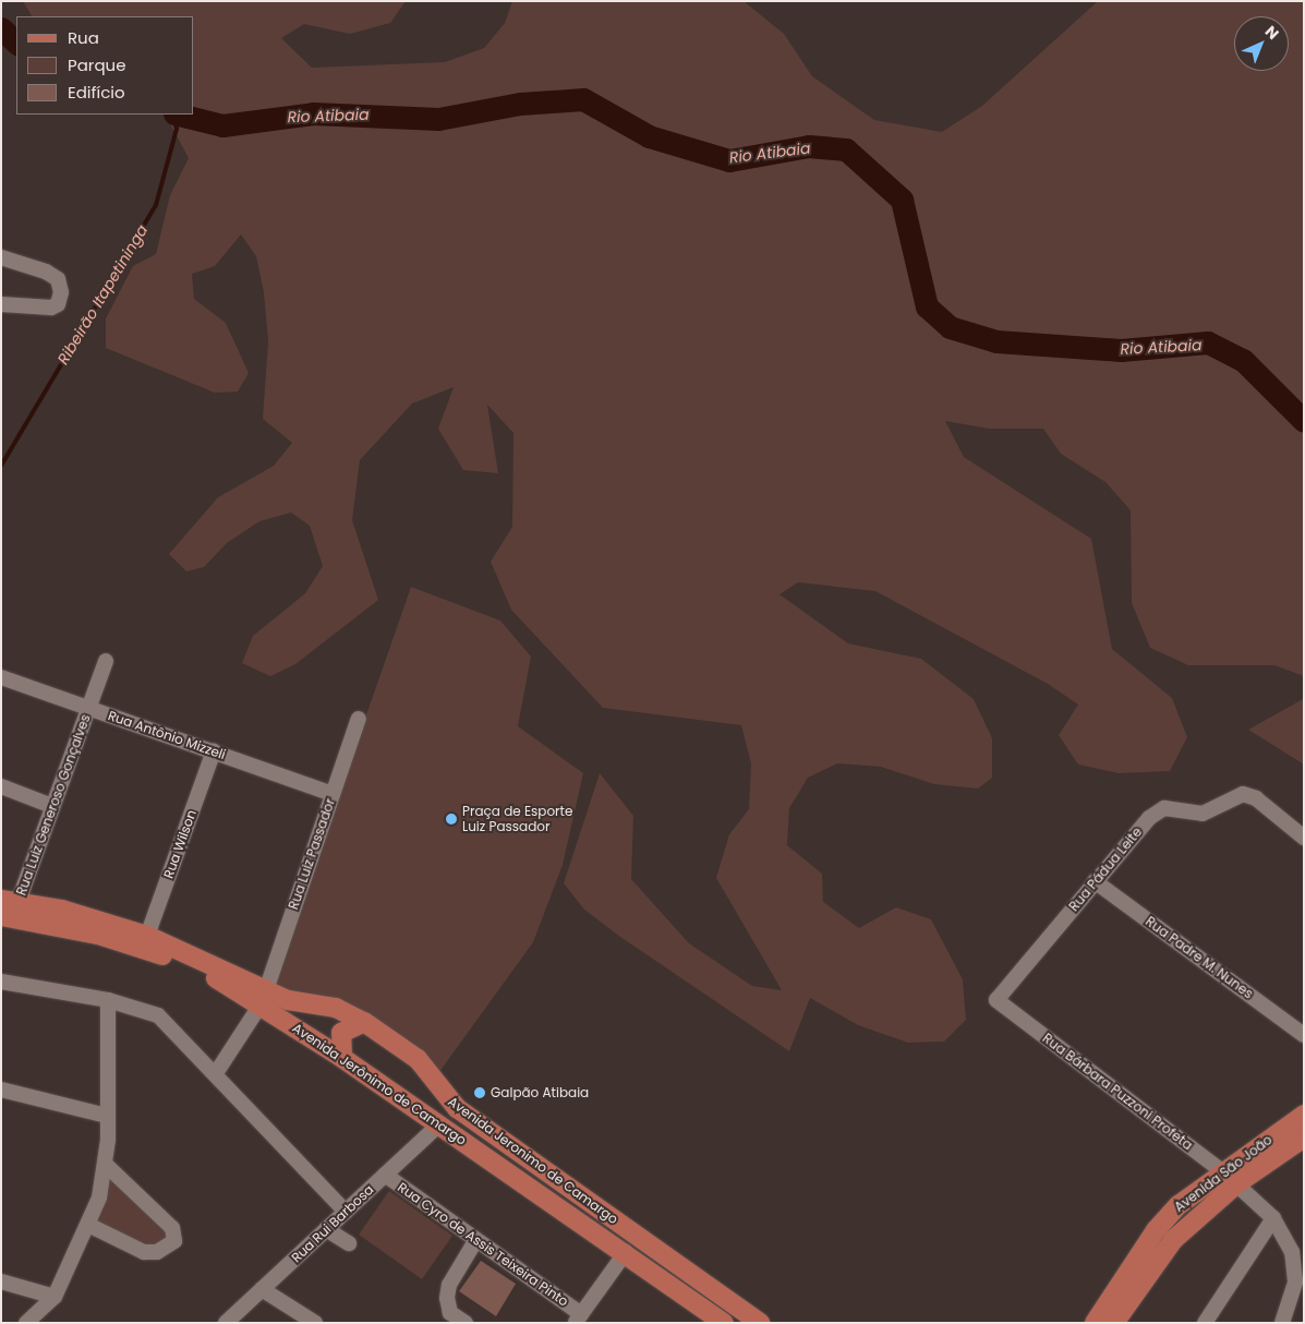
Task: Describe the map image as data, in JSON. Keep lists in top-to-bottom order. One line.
{"streets":{"main road":["Avenida Jerônimo de Camargo","Avenida Jeronimo de Camargo","Avenida São João"],"street":["Rua Antônio Mizzeli","Rua Luiz Generoso Gonçalves","Rua Wilson","Rua Luiz Passador","Rua Pádua Leite","Rua Padre M. Nunes","Rua Bárbara Puzzoni Profeta","Rua Rui Barbosa","Rua Cyro de Assis Teixeira Pinto"]},"crossings":[["Rua Antônio Mizzeli","Rua Luiz Generoso Gonçalves"],["Rua Antônio Mizzeli","Rua Wilson"],["Rua Antônio Mizzeli","Rua Luiz Passador"],["Rua Luiz Generoso Gonçalves","Avenida Jeronimo de Camargo"],["Rua Wilson","Avenida Jeronimo de Camargo"],["Rua Luiz Passador","Avenida Jerônimo de Camargo"],["Rua Luiz Passador","Avenida Jeronimo de Camargo"],["Rua Pádua Leite","Rua Padre M. Nunes"],["Rua Pádua Leite","Rua Bárbara Puzzoni Profeta"],["Avenida Jerônimo de Camargo","Avenida Jeronimo de Camargo"],["Avenida Jerônimo de Camargo","Rua Rui Barbosa"],["Rua Bárbara Puzzoni Profeta","Avenida São João"],["Rua Rui Barbosa","Rua Cyro de Assis Teixeira Pinto"]],"water":["Rio Atibaia","Ribeirão Itapetininga"],"places":["Praça de Esporte Luiz Passador","Galpão Atibaia"],"legend":["Rua","Parque","Edifício"],"north":"top right"}
